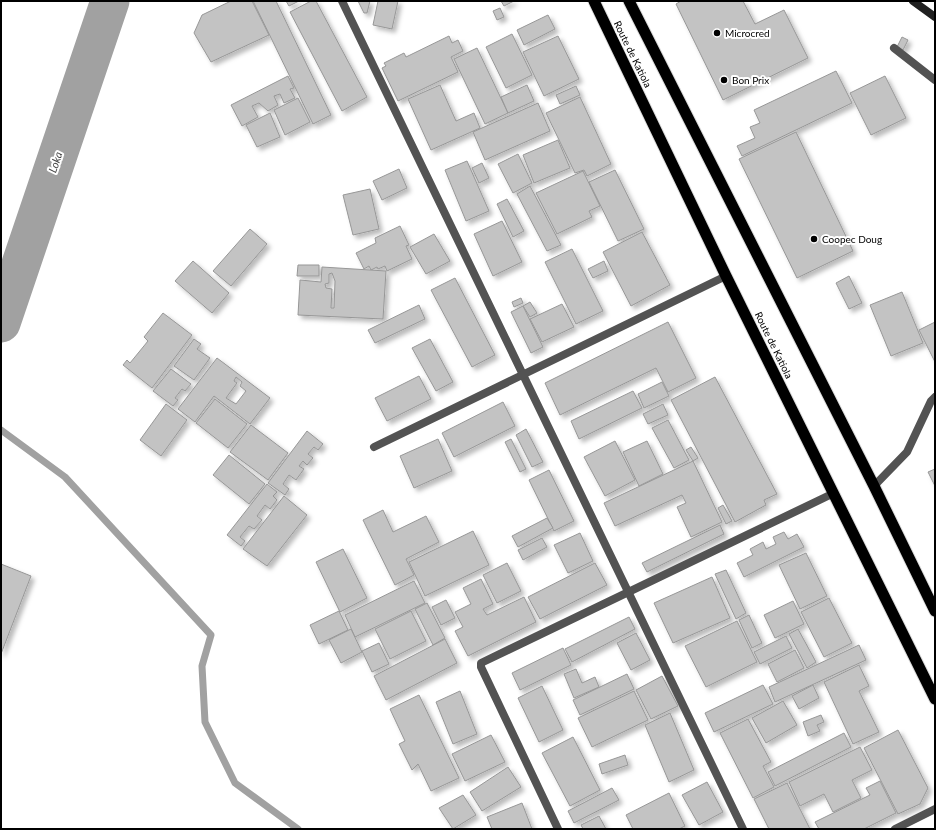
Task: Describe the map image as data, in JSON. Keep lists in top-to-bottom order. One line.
{"streets":{"highway":["Route de Katiola"]},"water":["Loka"],"places":["Microcred","Bon Prix","Coopec Doug"]}
